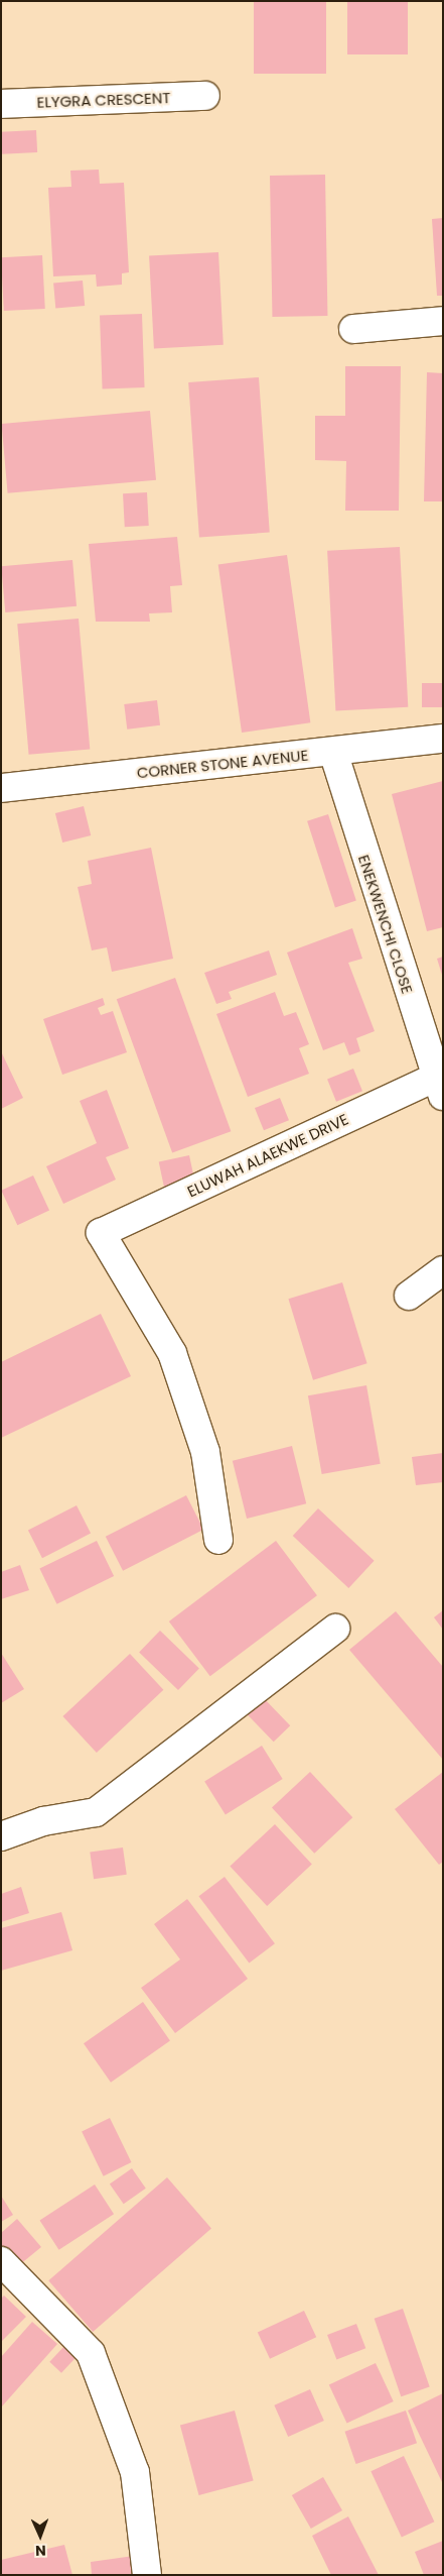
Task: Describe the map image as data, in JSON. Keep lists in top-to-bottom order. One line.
{"streets":{"street":["ELYGRA CRESCENT","CORNER STONE AVENUE","ENEKWENCHI CLOSE","ELUWAH ALAEKWE DRIVE"]},"crossings":[["CORNER STONE AVENUE","ENEKWENCHI CLOSE"],["ENEKWENCHI CLOSE","ELUWAH ALAEKWE DRIVE"]],"north":"bottom"}
